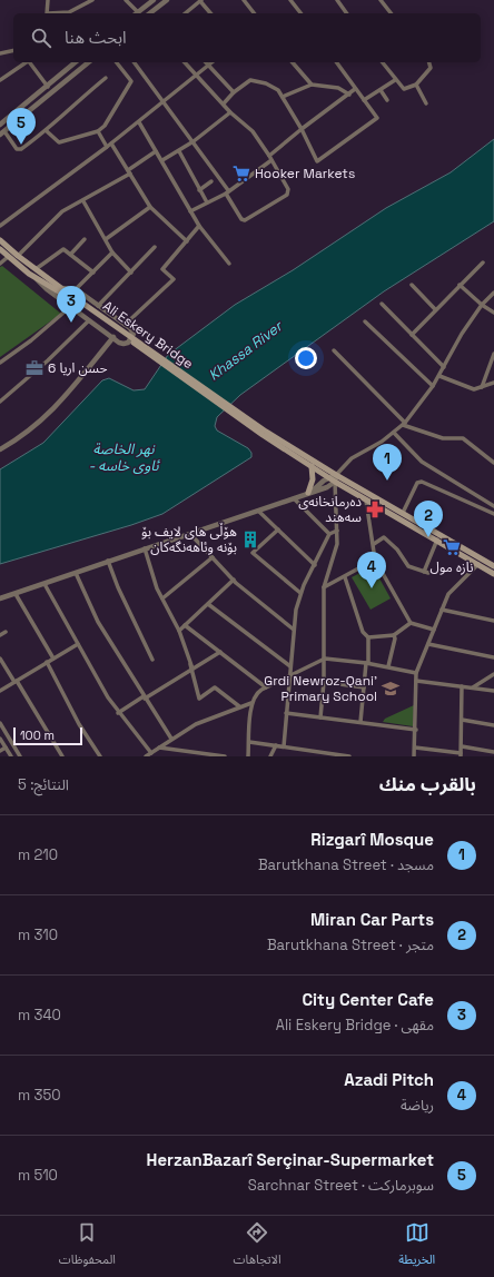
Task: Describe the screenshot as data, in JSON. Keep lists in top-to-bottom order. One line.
{"streets":{"main road":["Ali Eskery Bridge"]},"water":["Khassa River","نهر الخاصة - ئاوی خاسە"],"places":{"supermarket":["Hooker Markets","نازه مول"],"office":["حسن اريا 6"],"pharmacy":["دەرمانخانەی سەهند"],"building":["هۆڵی های لایف بۆ بۆنە وئاهەنگەکان"],"school or university":["Grdi Newroz-Qani' Primary School"]},"scale_bar":"100 m","page":{"search":"ابحث هنا","pins":["5","3","1","2","4"],"scale":"100 m","heading":["بالقرب منك","النتائج: 5"],"list":[{"mark":"1","name":"Rizgarî Mosque","note":"مسجد · Barutkhana Street","value":"210 m"},{"mark":"2","name":"Miran Car Parts","note":"متجر · Barutkhana Street","value":"310 m"},{"mark":"3","name":"City Center Cafe","note":"مقهى · Ali Eskery Bridge","value":"340 m"},{"mark":"4","name":"Azadi Pitch","note":"رياضة","value":"350 m"},{"mark":"5","name":"HerzanBazarî Serçinar-Supermarket","note":"سوبرماركت · Sarchnar Street","value":"510 m"}],"nav":["الخريطة","الاتجاهات","المحفوظات"]}}
